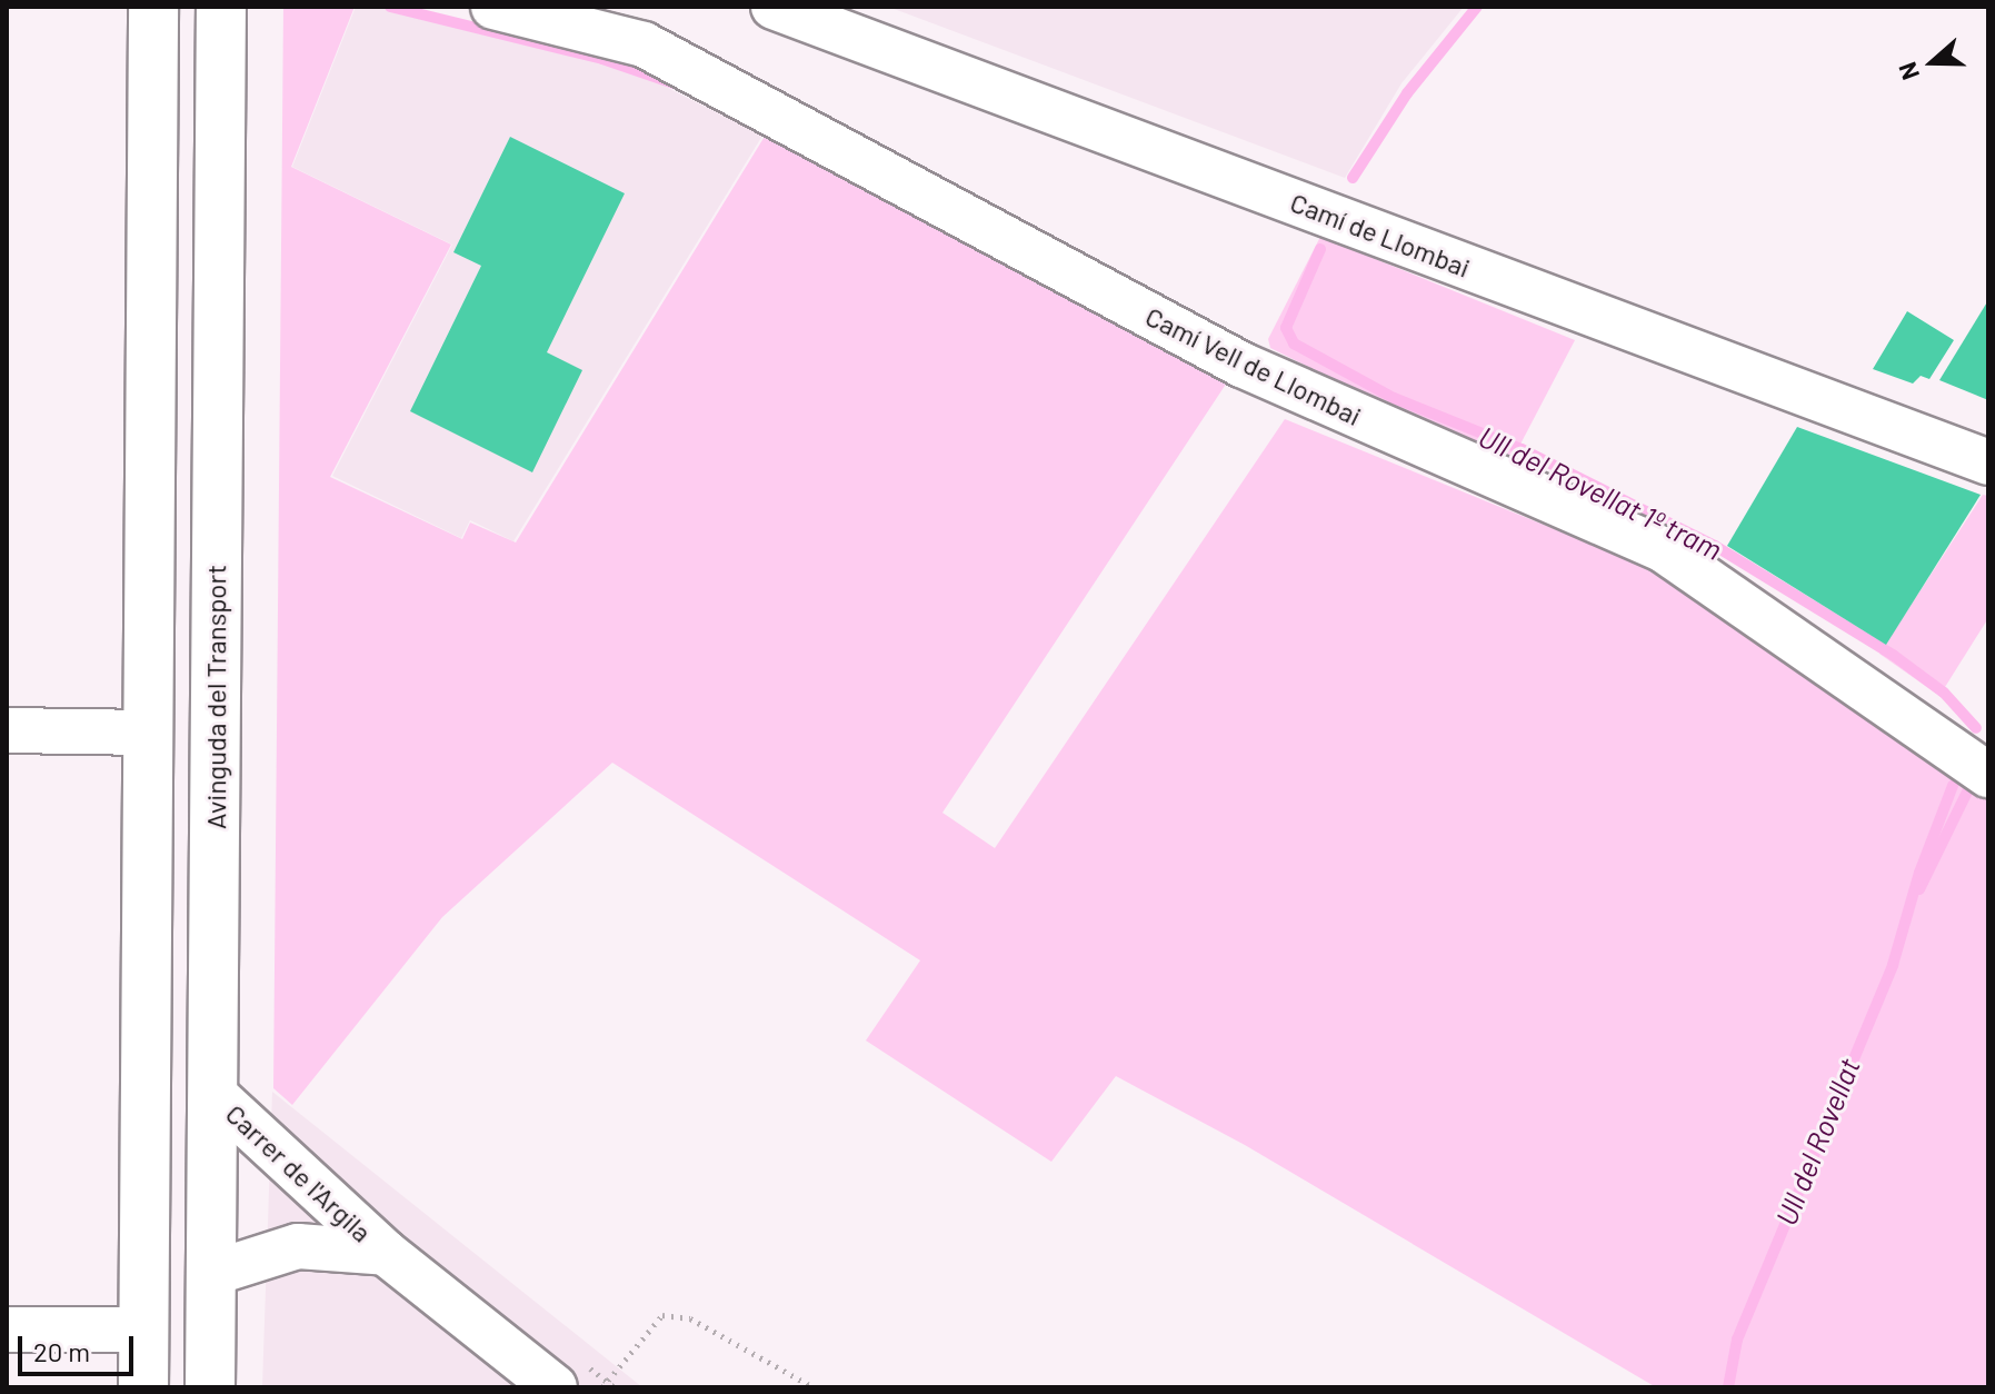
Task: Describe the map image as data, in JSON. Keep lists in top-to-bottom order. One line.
{"streets":{"main road":["Avinguda del Transport"],"street":["Camí de Llombai","Camí Vell de Llombai","Carrer de l'Argila"]},"crossings":[["Avinguda del Transport","Carrer de l'Argila"]],"water":["Ull del Rovellat 1º tram","Ull del Rovellat"],"scale_bar":"20 m","north":"left"}
